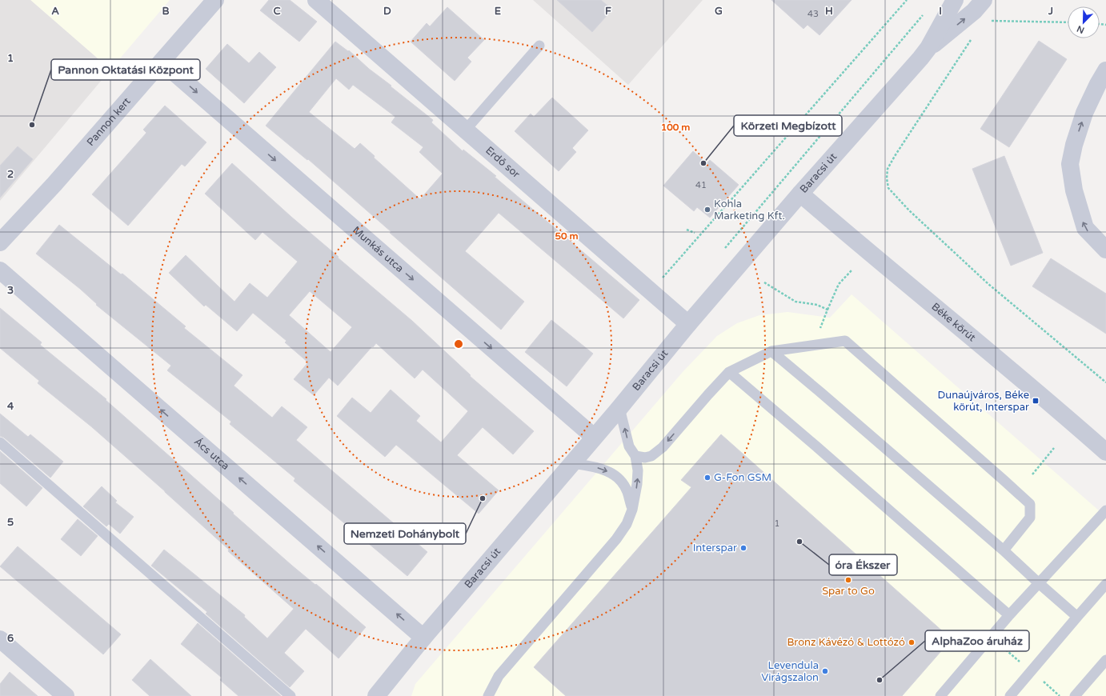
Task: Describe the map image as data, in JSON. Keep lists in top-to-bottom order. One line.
{"streets":{"street":["Pannon kert","Erdő sor","Baracsi út","Munkás utca","Béke körút","Ács utca"]},"crossings":[["Pannon kert","Munkás utca"],["Erdő sor","Baracsi út"],["Baracsi út","Munkás utca"],["Baracsi út","Béke körút"],["Baracsi út","Ács utca"]],"one_way":["Munkás utca","Ács utca"],"places":{"other":["Pannon Oktatási Központ","Körzeti Megbízott","Kohla Marketing Kft.","G-Fon GSM","Nemzeti Dohánybolt","óra Ékszer","Interspar","Spar to Go","Bronz Kávézó & Lottózó","Levendula Virágszalon","AlphaZoo áruház"],"transit":["Dunaújváros, Béke körút, Interspar"]},"house_numbers":["43","41","1"],"north":"bottom left","grid":{"columns":["A","B","C","D","E","F","G","H","I","J"],"rows":["1","2","3","4","5","6"]},"rings":["100 m","50 m"]}
